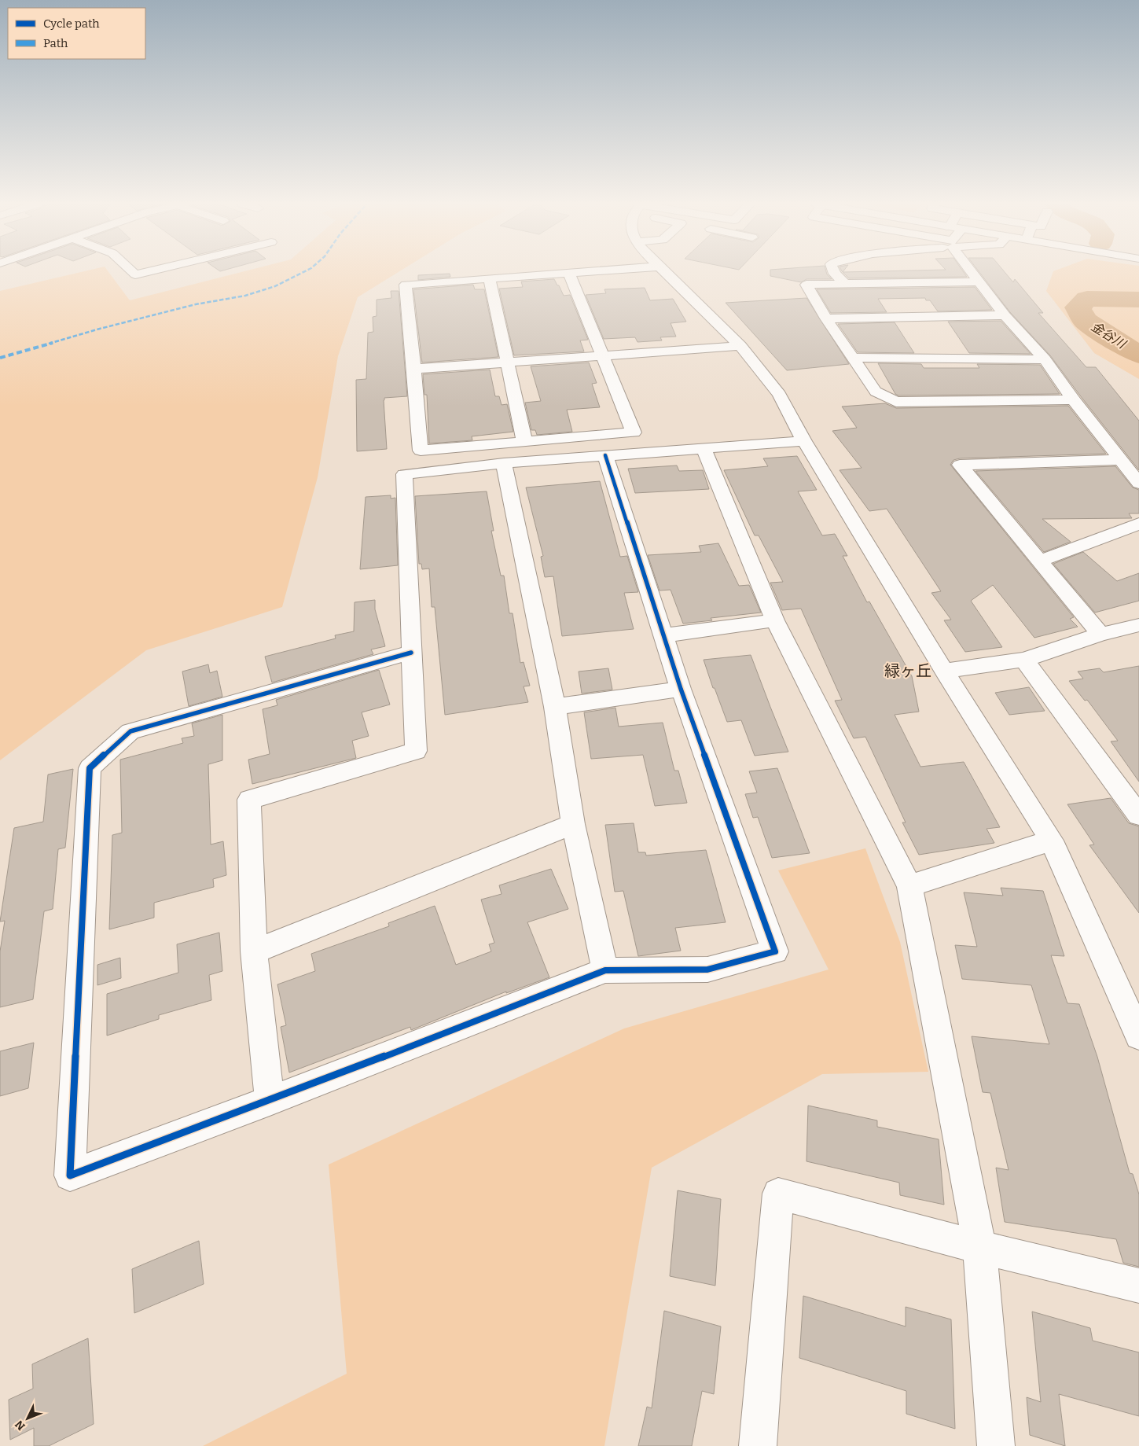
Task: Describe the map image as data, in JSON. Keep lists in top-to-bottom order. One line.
{"districts":["緑ヶ丘"],"water":["金谷川"],"legend":["Cycle path","Path"],"north":"bottom left"}
